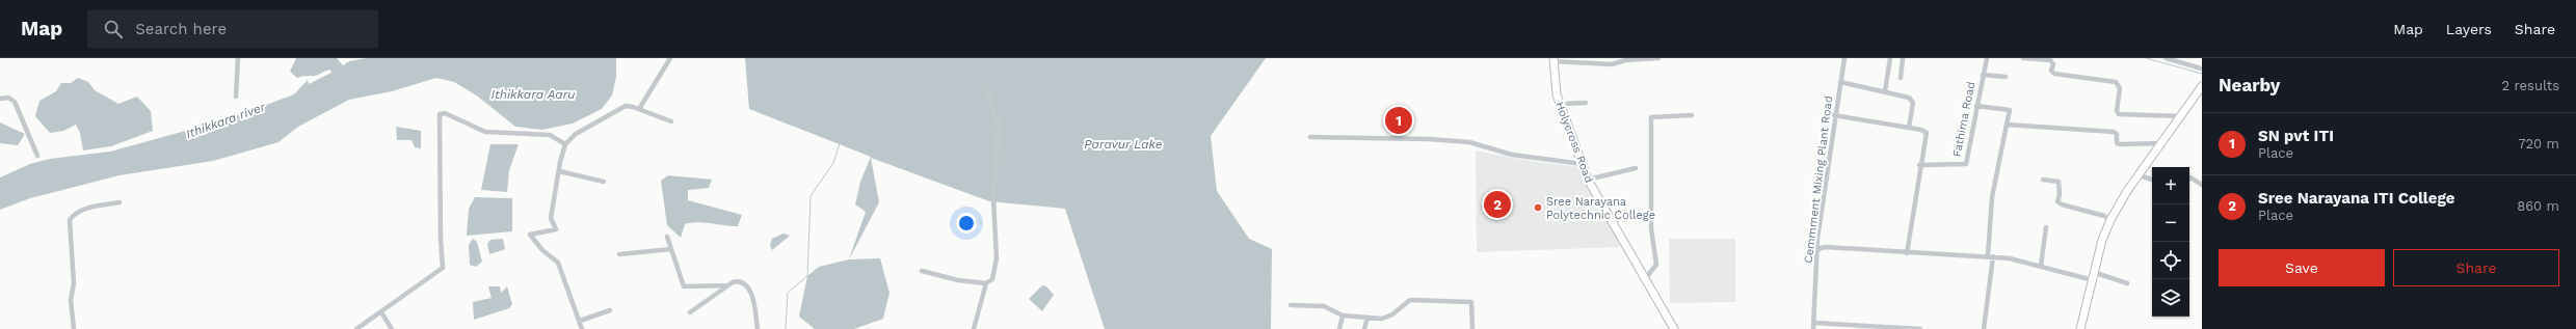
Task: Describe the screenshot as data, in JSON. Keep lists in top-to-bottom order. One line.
{"streets":{"main road":["Holycross Road"],"street":["Fathima Road","Cemmment Mixing Plant Road"]},"water":["Ithikkara Aaru","Ithikkara river","Paravur Lake"],"places":["Sree Narayana Polytechnic College"],"page":{"header":"Map","search":"Search here","nav":["Map","Layers","Share"],"heading":["Nearby","2 results"],"pins":["1","2"],"list":[{"mark":"1","name":"SN pvt ITI","note":"Place","value":"720 m"},{"mark":"2","name":"Sree Narayana ITI College","note":"Place","value":"860 m"}],"map_buttons":["+","−"],"buttons":["Save","Share"]}}
